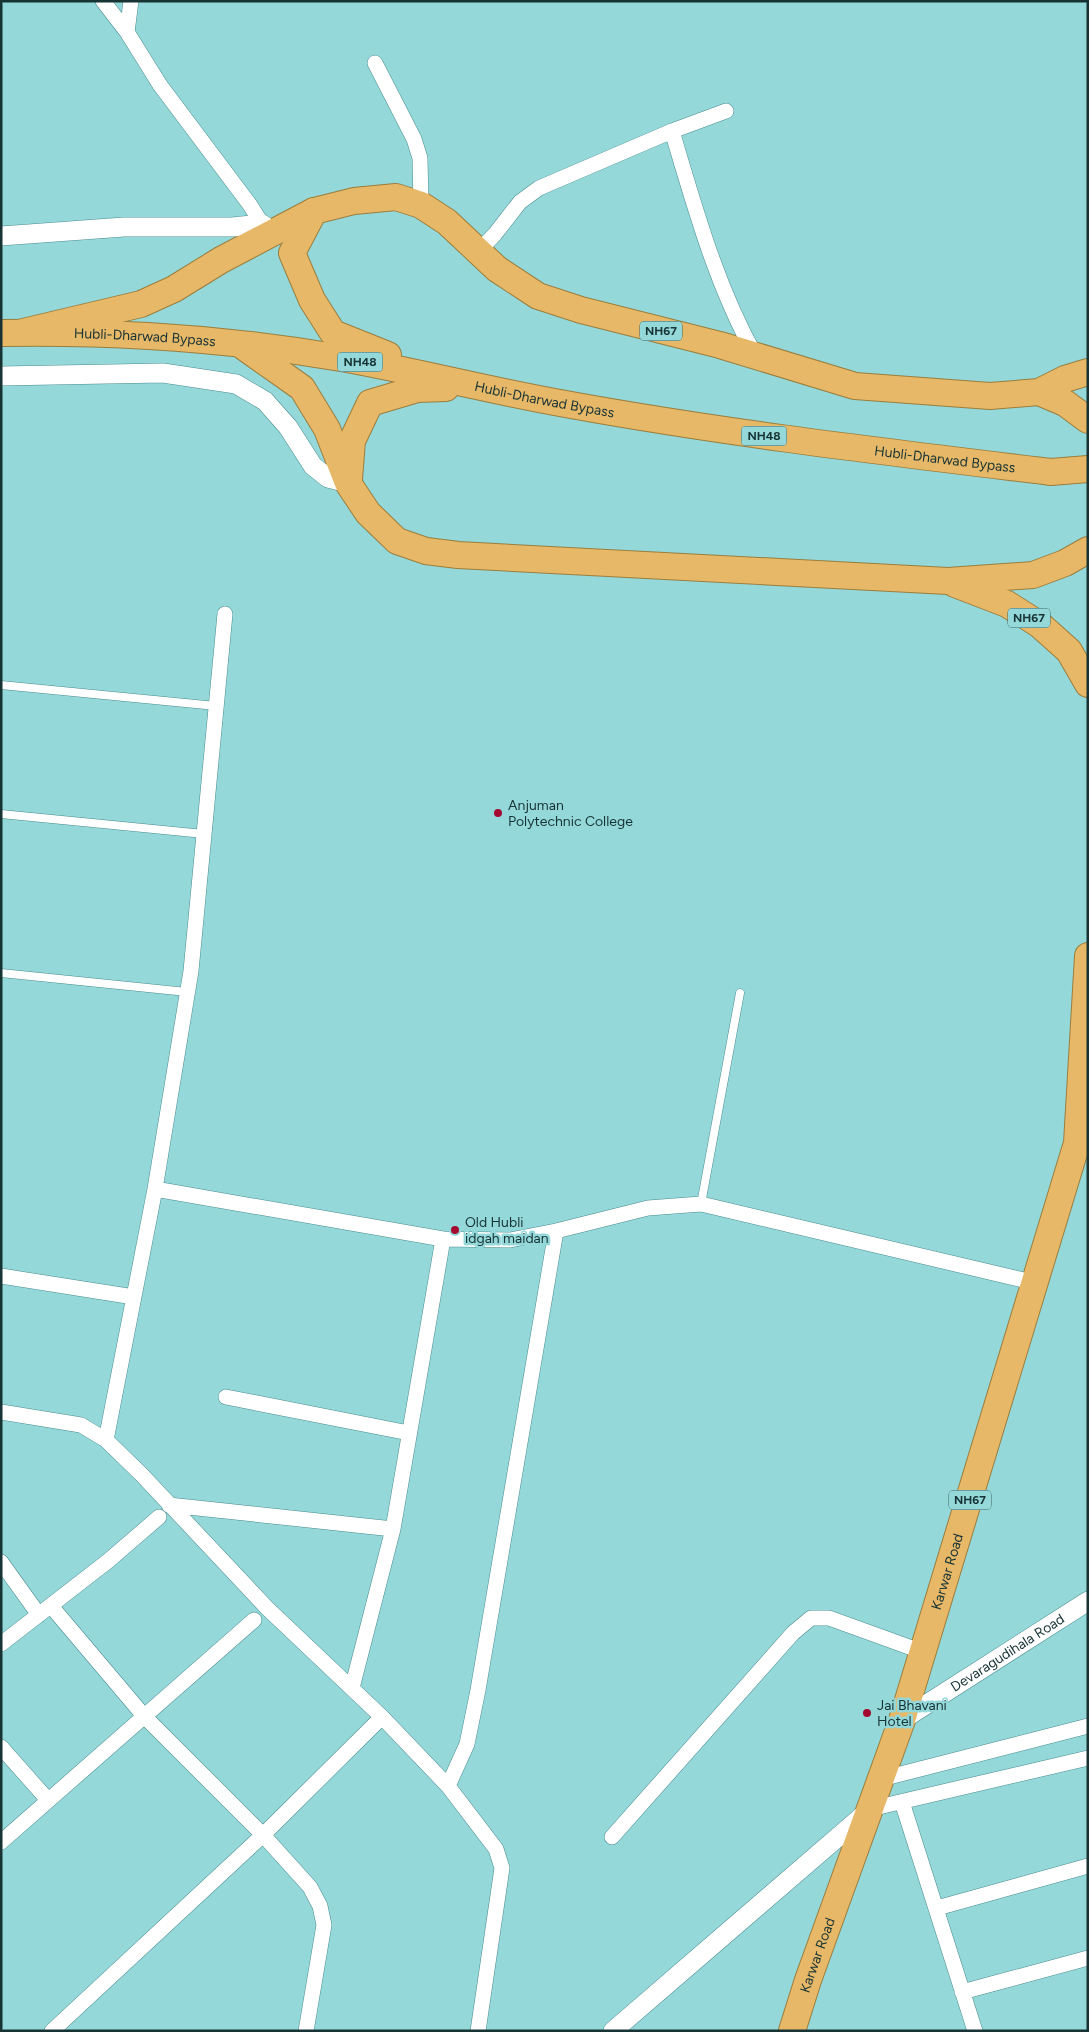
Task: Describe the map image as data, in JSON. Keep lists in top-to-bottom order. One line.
{"streets":{"highway":["NH67","Hubli-Dharwad Bypass","NH48","Karwar Road"],"street":["Devaragudihala Road"]},"crossings":[["Karwar Road","Devaragudihala Road"]],"places":["Anjuman Polytechnic College","Old Hubli idgah maidan","Jai Bhavani Hotel"]}
